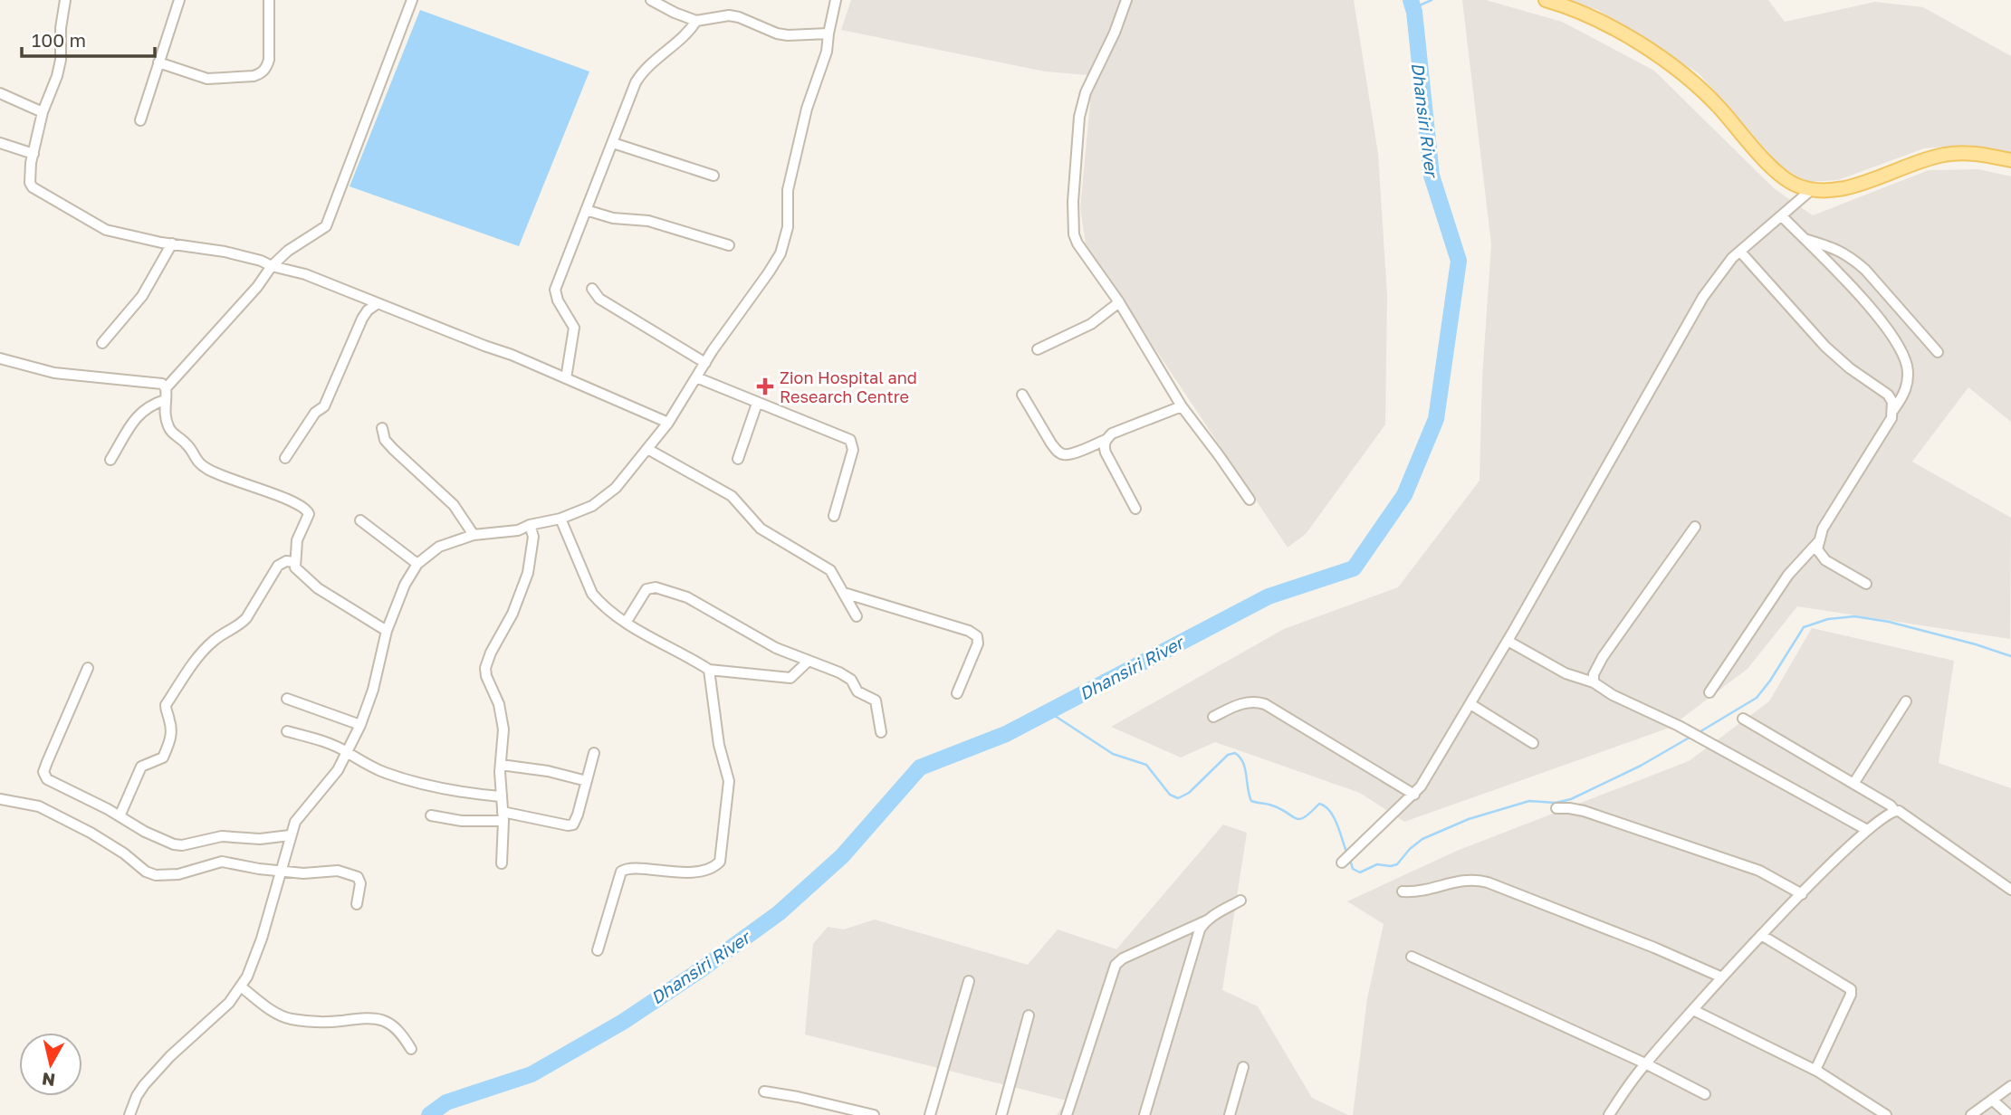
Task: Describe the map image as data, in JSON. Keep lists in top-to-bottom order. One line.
{"water":["Dhansiri River"],"places":{"health":["Zion Hospital and Research Centre"]},"scale_bar":"100 m","north":"bottom"}
